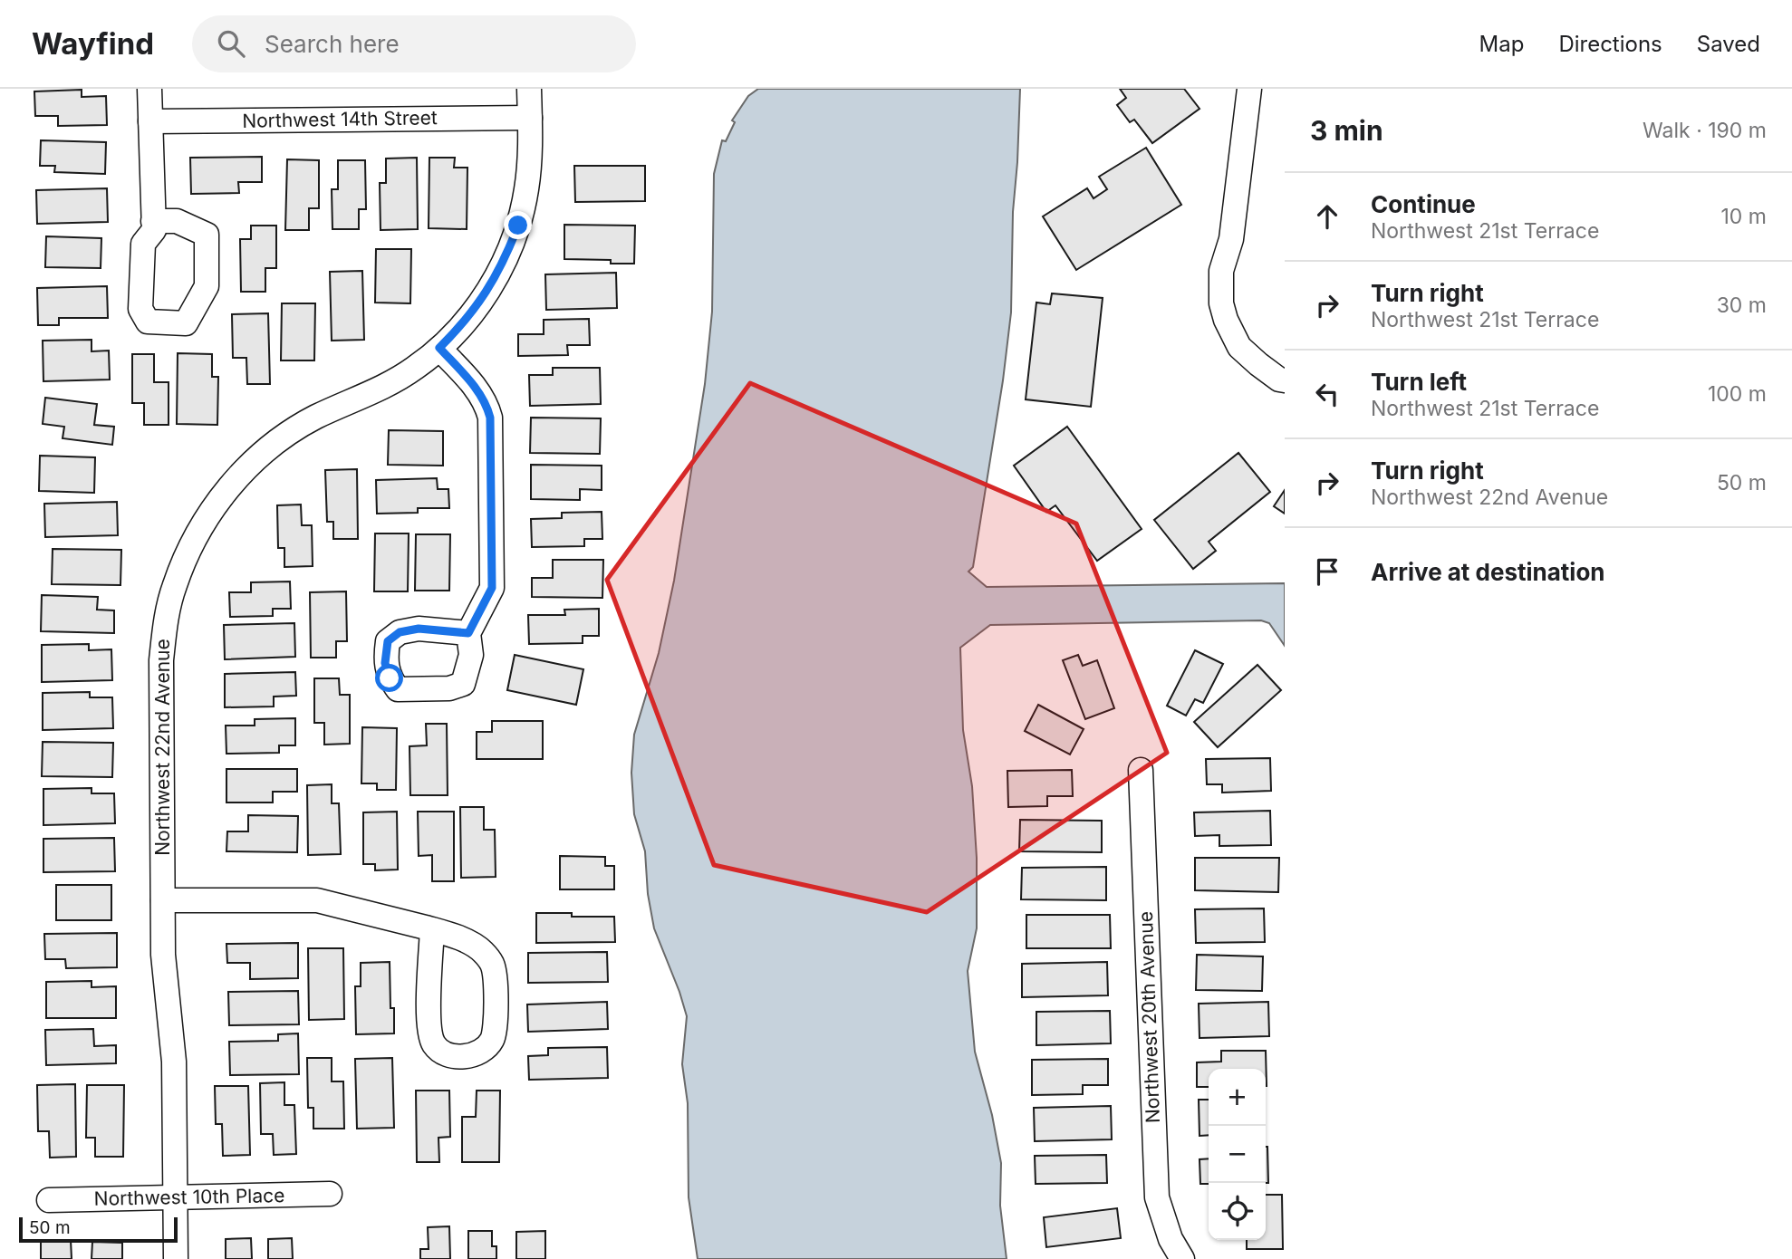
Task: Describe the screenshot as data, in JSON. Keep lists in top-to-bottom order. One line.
{"streets":{"street":["Northwest 14th Street","Northwest 22nd Avenue","Northwest 20th Avenue","Northwest 10th Place"]},"crossings":[["Northwest 14th Street","Northwest 22nd Avenue"],["Northwest 22nd Avenue","Northwest 10th Place"]],"scale_bar":"50 m","page":{"header":"Wayfind","search":"Search here","nav":["Map","Directions","Saved"],"heading":["3 min","Walk · 190 m"],"list":[["Continue","Northwest 21st Terrace","10 m"],["Turn right","Northwest 21st Terrace","30 m"],["Turn left","Northwest 21st Terrace","100 m"],["Turn right","Northwest 22nd Avenue","50 m"],"Arrive at destination"],"map_buttons":["+","−"],"scale":"50 m"}}
